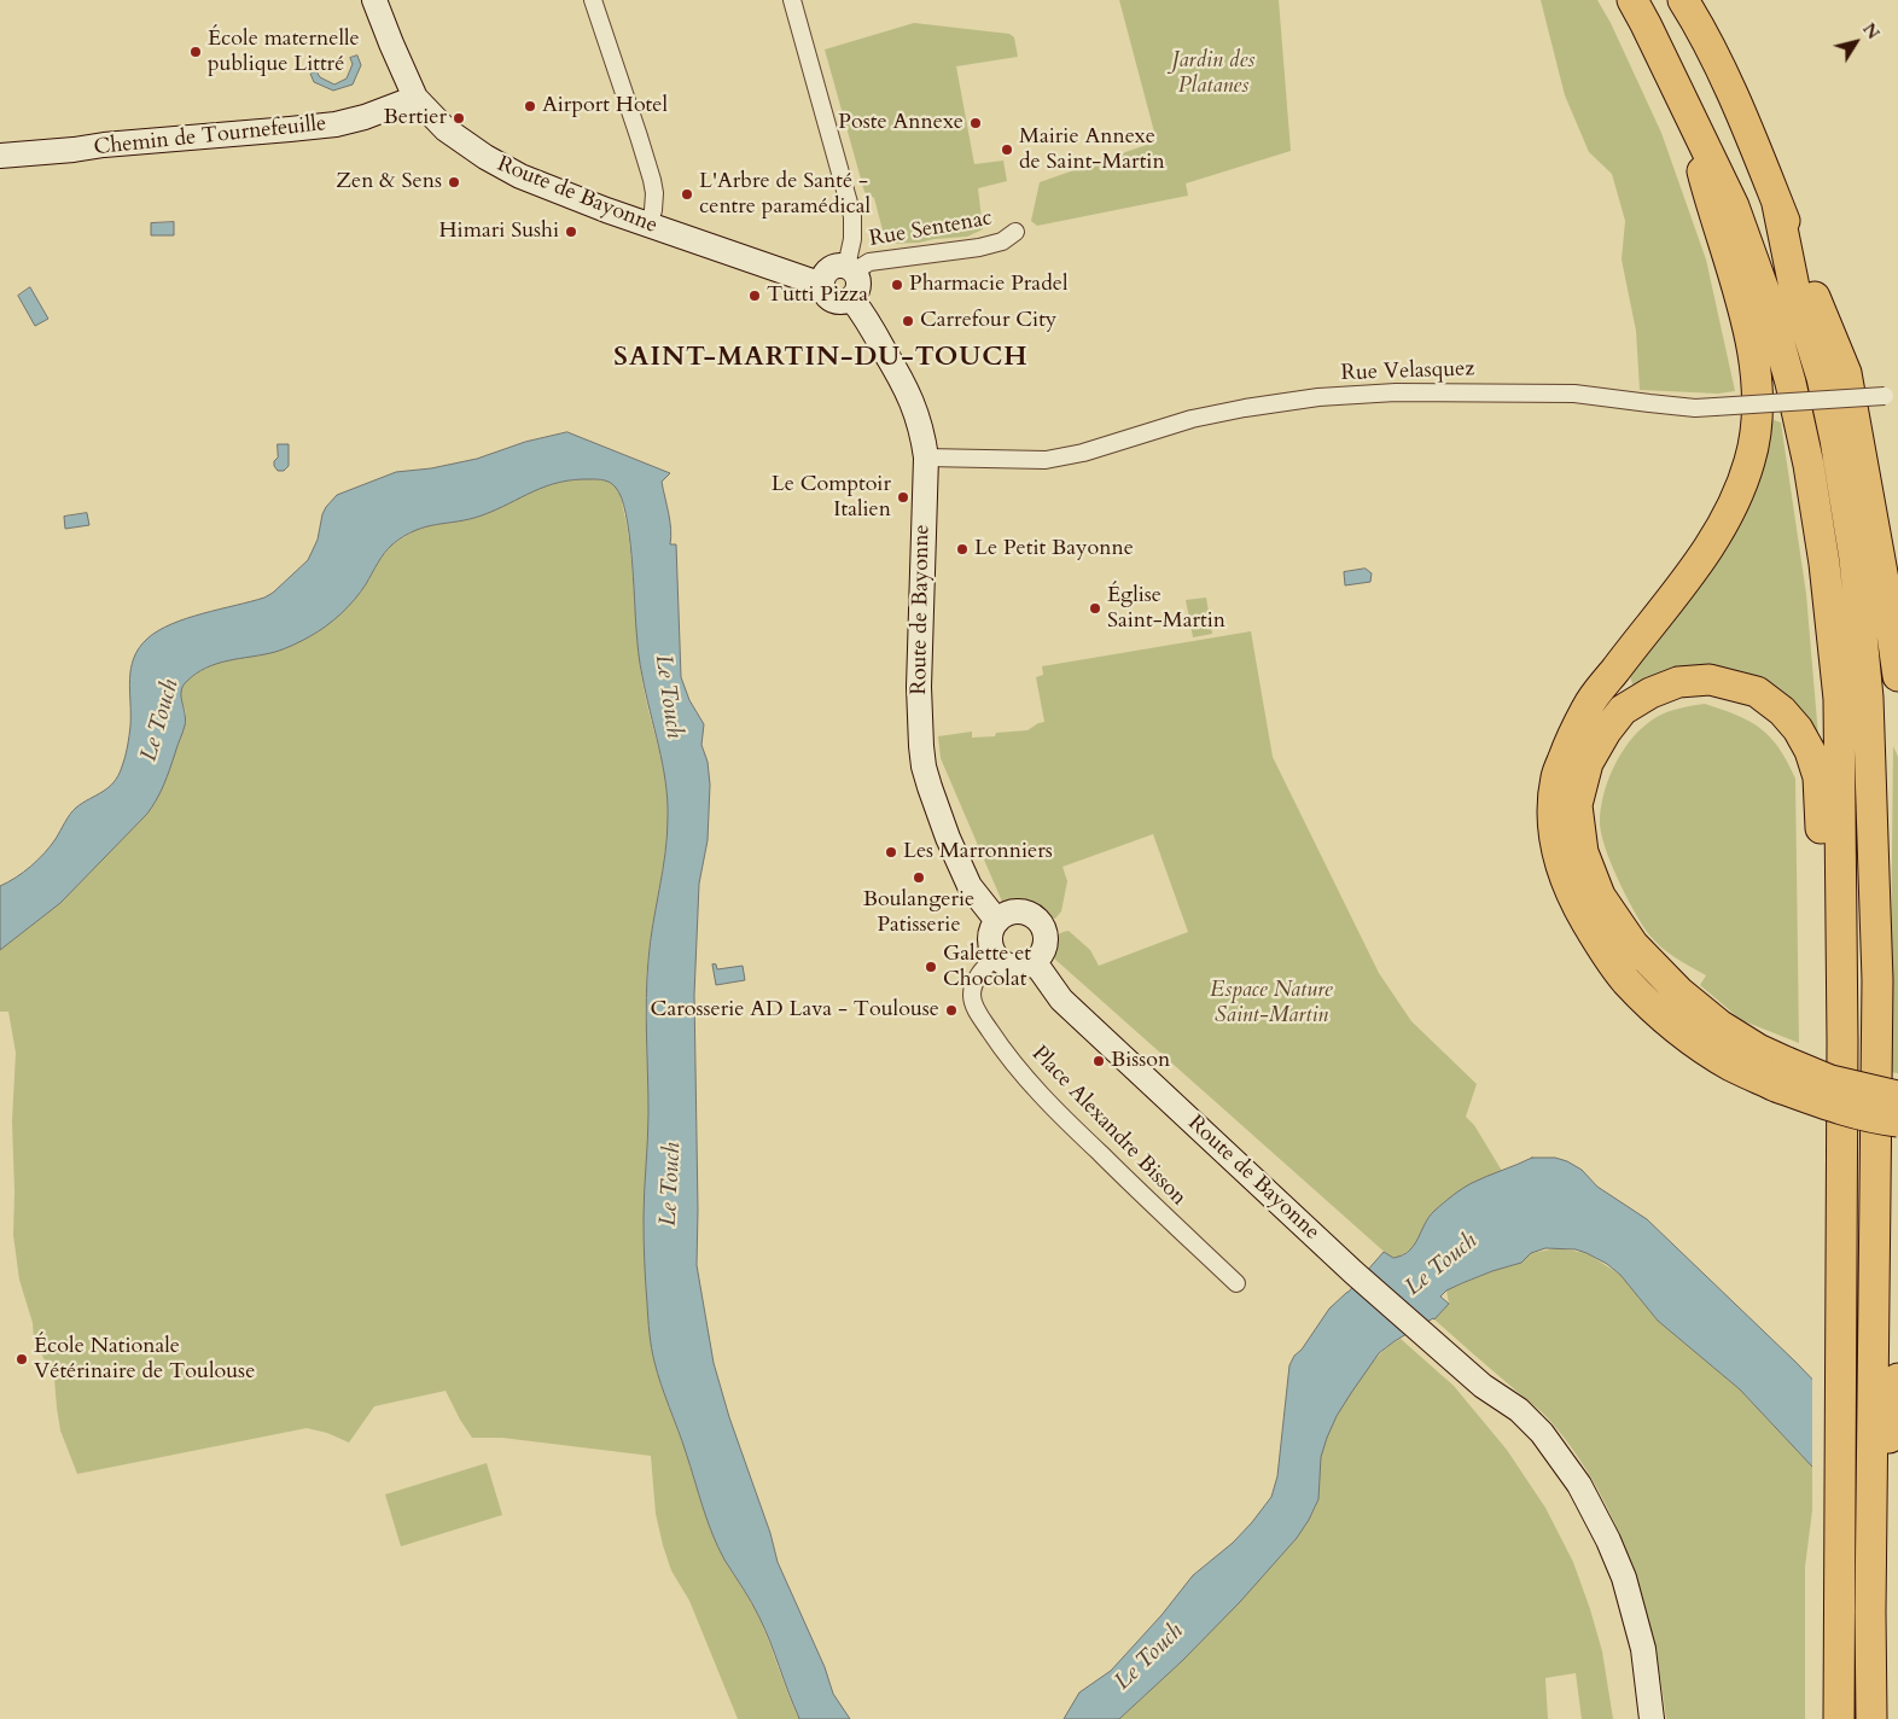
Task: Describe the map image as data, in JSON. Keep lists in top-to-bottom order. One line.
{"streets":{"street":["Chemin de Tournefeuille","Route de Bayonne","Rue Sentenac","Rue Velasquez","Place Alexandre Bisson"]},"crossings":[["Chemin de Tournefeuille","Route de Bayonne"],["Route de Bayonne","Rue Sentenac"],["Route de Bayonne","Rue Velasquez"],["Route de Bayonne","Place Alexandre Bisson"]],"districts":["SAINT-MARTIN-DU-TOUCH"],"water":["Le Touch"],"parks":["Jardin des Platanes","Espace Nature Saint-Martin"],"places":["École maternelle publique Littré","Airport Hotel","Bertier","Poste Annexe","Mairie Annexe de Saint-Martin","Zen & Sens","L'Arbre de Santé - centre paramédical","Himari Sushi","Pharmacie Pradel","Tutti Pizza","Carrefour City","Le Comptoir Italien","Le Petit Bayonne","Église Saint-Martin","Les Marronniers","Boulangerie Patisserie","Galette et Chocolat","Carosserie AD Lava - Toulouse","Bisson","École Nationale Vétérinaire de Toulouse"],"north":"top right"}
